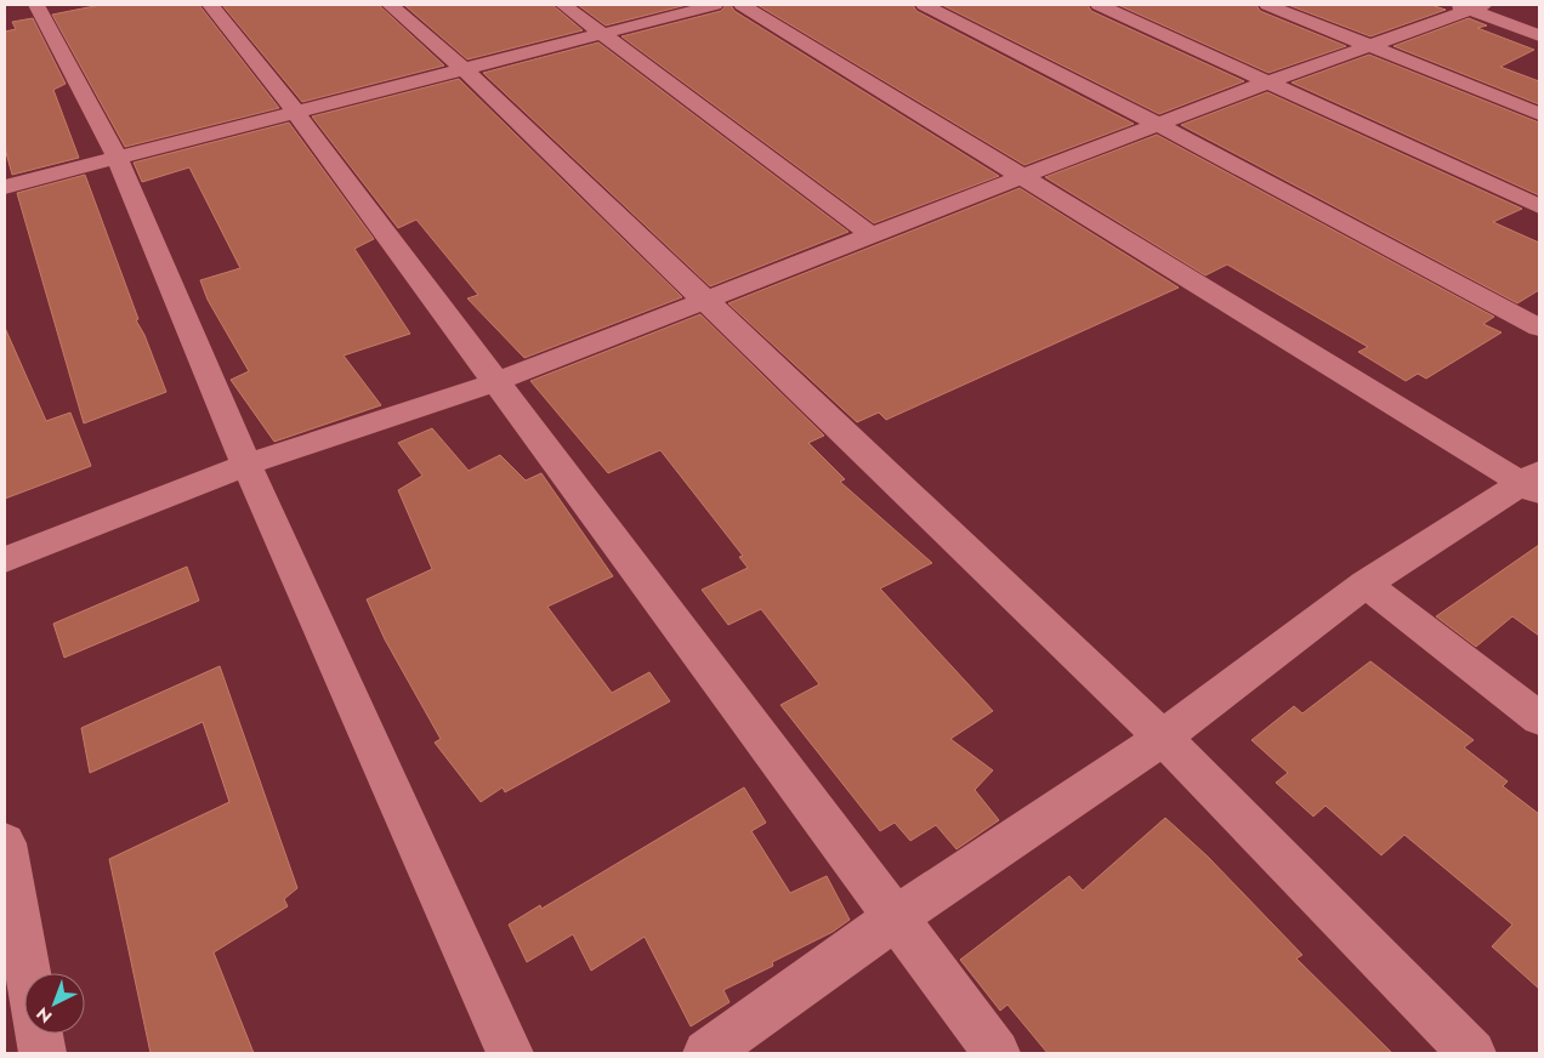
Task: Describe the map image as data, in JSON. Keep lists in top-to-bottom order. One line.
{"north":"bottom left"}
